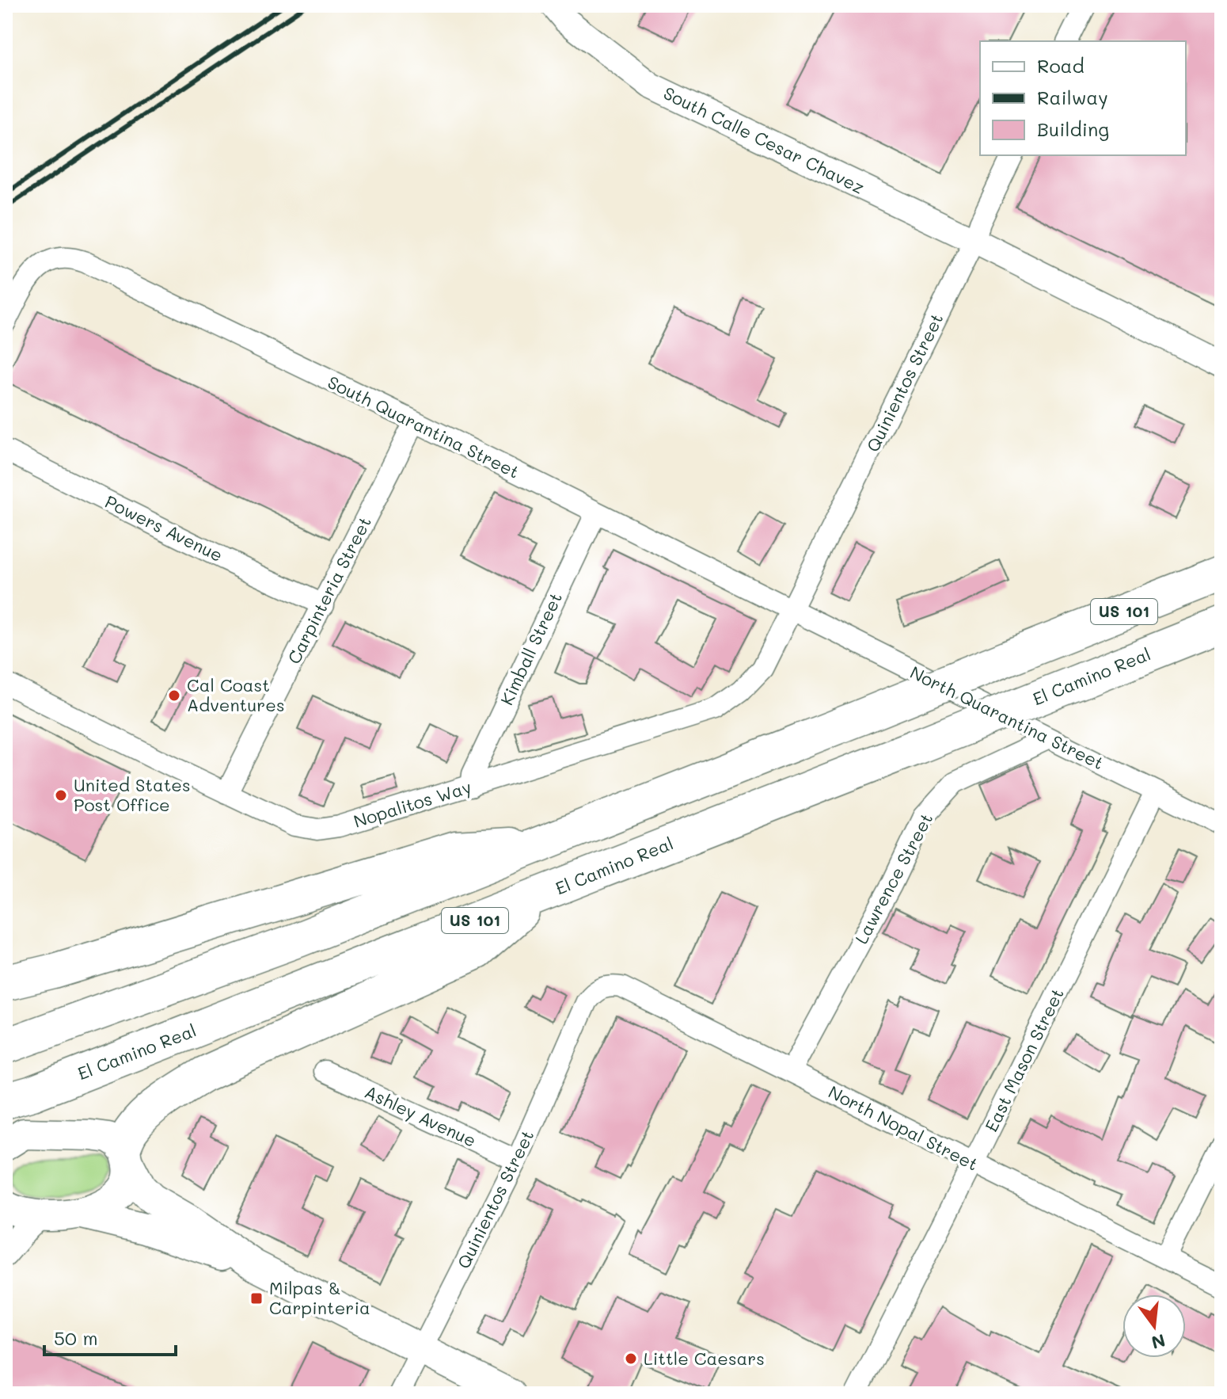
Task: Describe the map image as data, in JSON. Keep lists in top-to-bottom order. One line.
{"streets":{"highway":["US 101","El Camino Real"],"street":["South Calle Cesar Chavez","Quinientos Street","South Quarantina Street","Powers Avenue","Carpinteria Street","Kimball Street","North Quarantina Street","Nopalitos Way","Lawrence Street","East Mason Street","Ashley Avenue","North Nopal Street"]},"crossings":[["South Calle Cesar Chavez","Quinientos Street"],["Quinientos Street","South Quarantina Street"],["Quinientos Street","North Quarantina Street"],["Quinientos Street","Nopalitos Way"],["Quinientos Street","Ashley Avenue"],["Quinientos Street","North Nopal Street"],["South Quarantina Street","Carpinteria Street"],["South Quarantina Street","Kimball Street"],["South Quarantina Street","North Quarantina Street"],["South Quarantina Street","Nopalitos Way"],["Powers Avenue","Carpinteria Street"],["Carpinteria Street","Nopalitos Way"],["Kimball Street","Nopalitos Way"],["North Quarantina Street","Nopalitos Way"],["North Quarantina Street","Lawrence Street"],["North Quarantina Street","East Mason Street"],["Lawrence Street","North Nopal Street"],["East Mason Street","North Nopal Street"]],"places":{"other":["Cal Coast Adventures","United States Post Office","Little Caesars"],"transit":["Milpas & Carpinteria"]},"legend":["Road","Railway","Building"],"scale_bar":"50 m","north":"bottom"}
